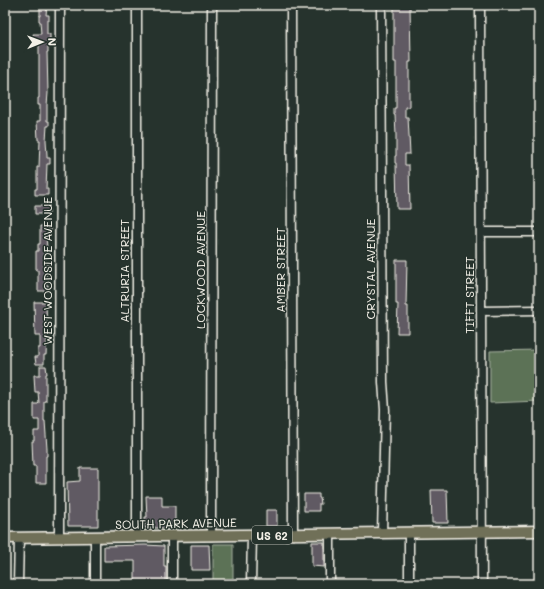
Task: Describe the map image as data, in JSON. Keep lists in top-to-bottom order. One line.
{"streets":{"main road":["SOUTH PARK AVENUE","US 62"],"street":["CRYSTAL AVENUE","LOCKWOOD AVENUE","AMBER STREET","WEST WOODSIDE AVENUE","ALTRURIA STREET","TIFFT STREET"]},"crossings":[["CRYSTAL AVENUE","SOUTH PARK AVENUE"],["LOCKWOOD AVENUE","SOUTH PARK AVENUE"],["AMBER STREET","SOUTH PARK AVENUE"],["WEST WOODSIDE AVENUE","SOUTH PARK AVENUE"],["ALTRURIA STREET","SOUTH PARK AVENUE"],["TIFFT STREET","SOUTH PARK AVENUE"]],"north":"right"}
